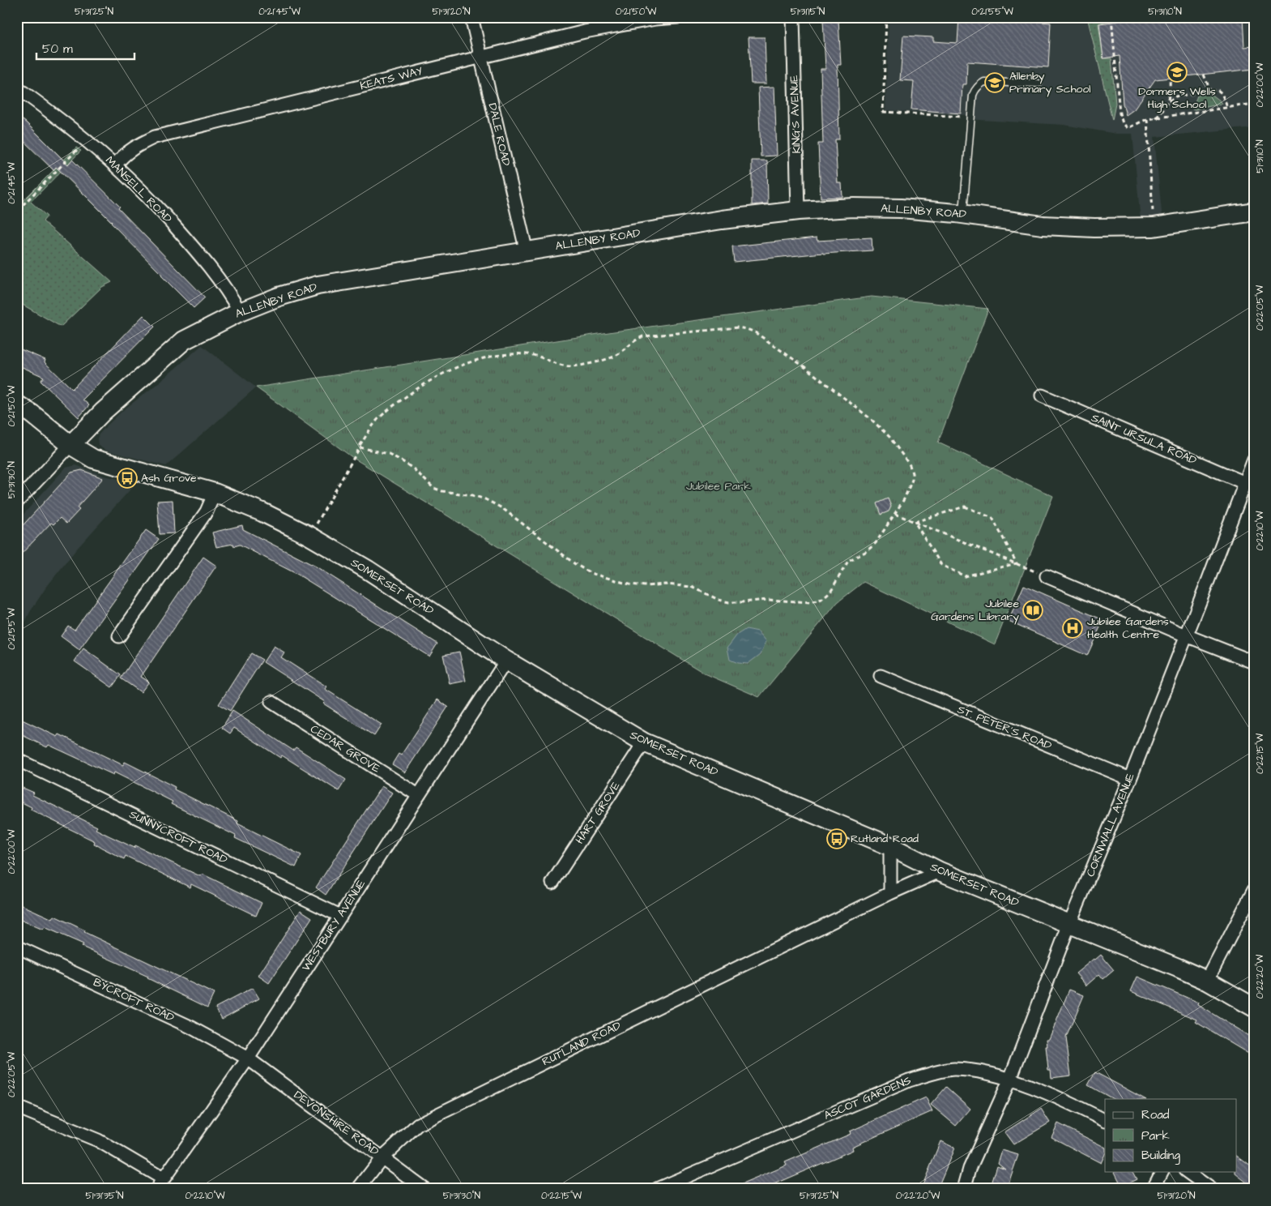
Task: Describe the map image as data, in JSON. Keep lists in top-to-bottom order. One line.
{"streets":{"street":["KEATS WAY","KING'S AVENUE","DALE ROAD","MANSELL ROAD","ALLENBY ROAD","SAINT URSULA ROAD","SOMERSET ROAD","ST. PETER'S ROAD","CEDAR GROVE","HART GROVE","CORNWALL AVENUE","SUNNYCROFT ROAD","WESTBURY AVENUE","BYCROFT ROAD","RUTLAND ROAD","ASCOT GARDENS","DEVONSHIRE ROAD"]},"crossings":[["KEATS WAY","DALE ROAD"],["KEATS WAY","MANSELL ROAD"],["KING'S AVENUE","ALLENBY ROAD"],["DALE ROAD","ALLENBY ROAD"],["MANSELL ROAD","ALLENBY ROAD"],["ALLENBY ROAD","SOMERSET ROAD"],["SAINT URSULA ROAD","CORNWALL AVENUE"],["SOMERSET ROAD","HART GROVE"],["SOMERSET ROAD","CORNWALL AVENUE"],["SOMERSET ROAD","WESTBURY AVENUE"],["SOMERSET ROAD","RUTLAND ROAD"],["ST. PETER'S ROAD","CORNWALL AVENUE"],["CEDAR GROVE","WESTBURY AVENUE"],["CORNWALL AVENUE","ASCOT GARDENS"],["SUNNYCROFT ROAD","WESTBURY AVENUE"],["WESTBURY AVENUE","BYCROFT ROAD"],["WESTBURY AVENUE","DEVONSHIRE ROAD"],["BYCROFT ROAD","DEVONSHIRE ROAD"],["RUTLAND ROAD","DEVONSHIRE ROAD"]],"parks":["Jubilee Park"],"places":{"school or university":["Dormers Wells High School","Allenby Primary School"],"bus stop":["Ash Grove","Rutland Road"],"library":["Jubilee Gardens Library"],"hospital":["Jubilee Gardens Health Centre"]},"legend":["Road","Park","Building"],"scale_bar":"50 m","coordinates":["51°31'25\"N","0°21'45\"W","51°31'20\"N","0°21'50\"W","51°31'15\"N","0°21'55\"W","51°31'10\"N","0°22'00\"W","0°22'05\"W","51°31'30\"N","0°22'10\"W","0°22'15\"W","0°22'20\"W","51°31'35\"N"]}
